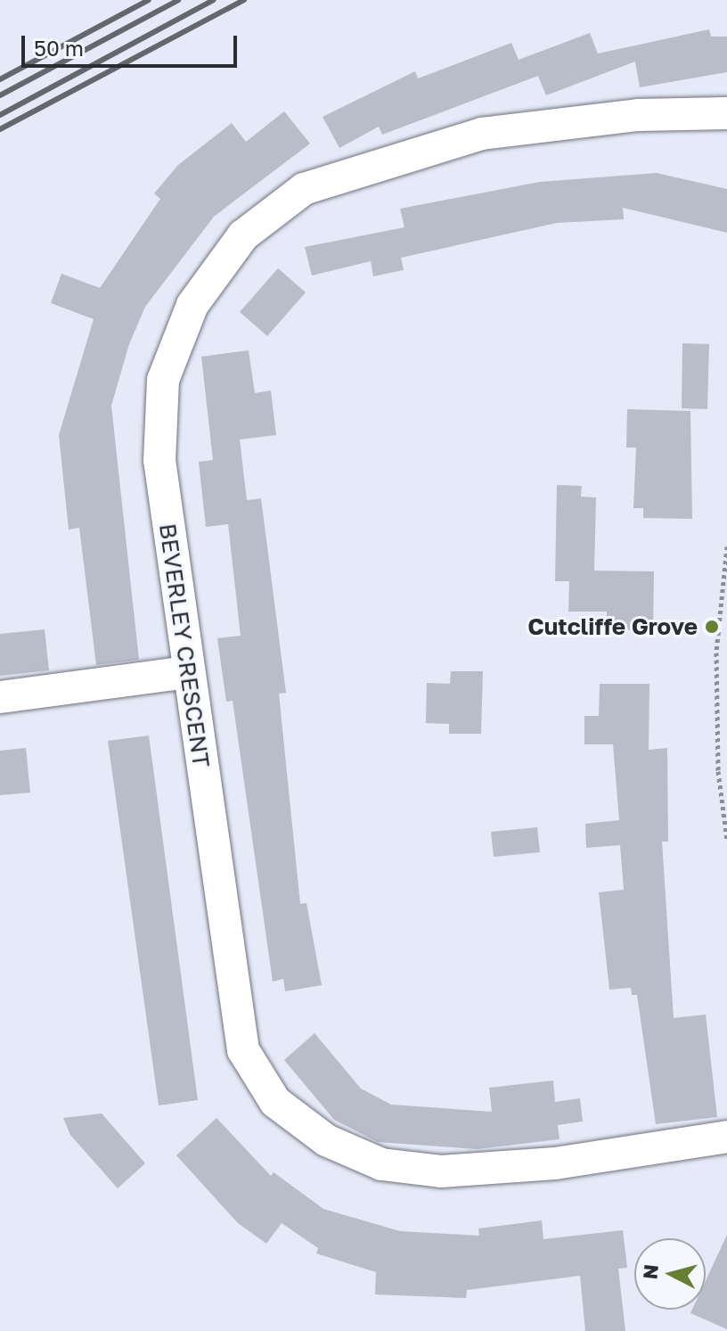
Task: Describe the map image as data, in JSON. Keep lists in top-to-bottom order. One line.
{"streets":{"street":["BEVERLEY CRESCENT"]},"places":["Cutcliffe Grove"],"scale_bar":"50 m","north":"left"}
